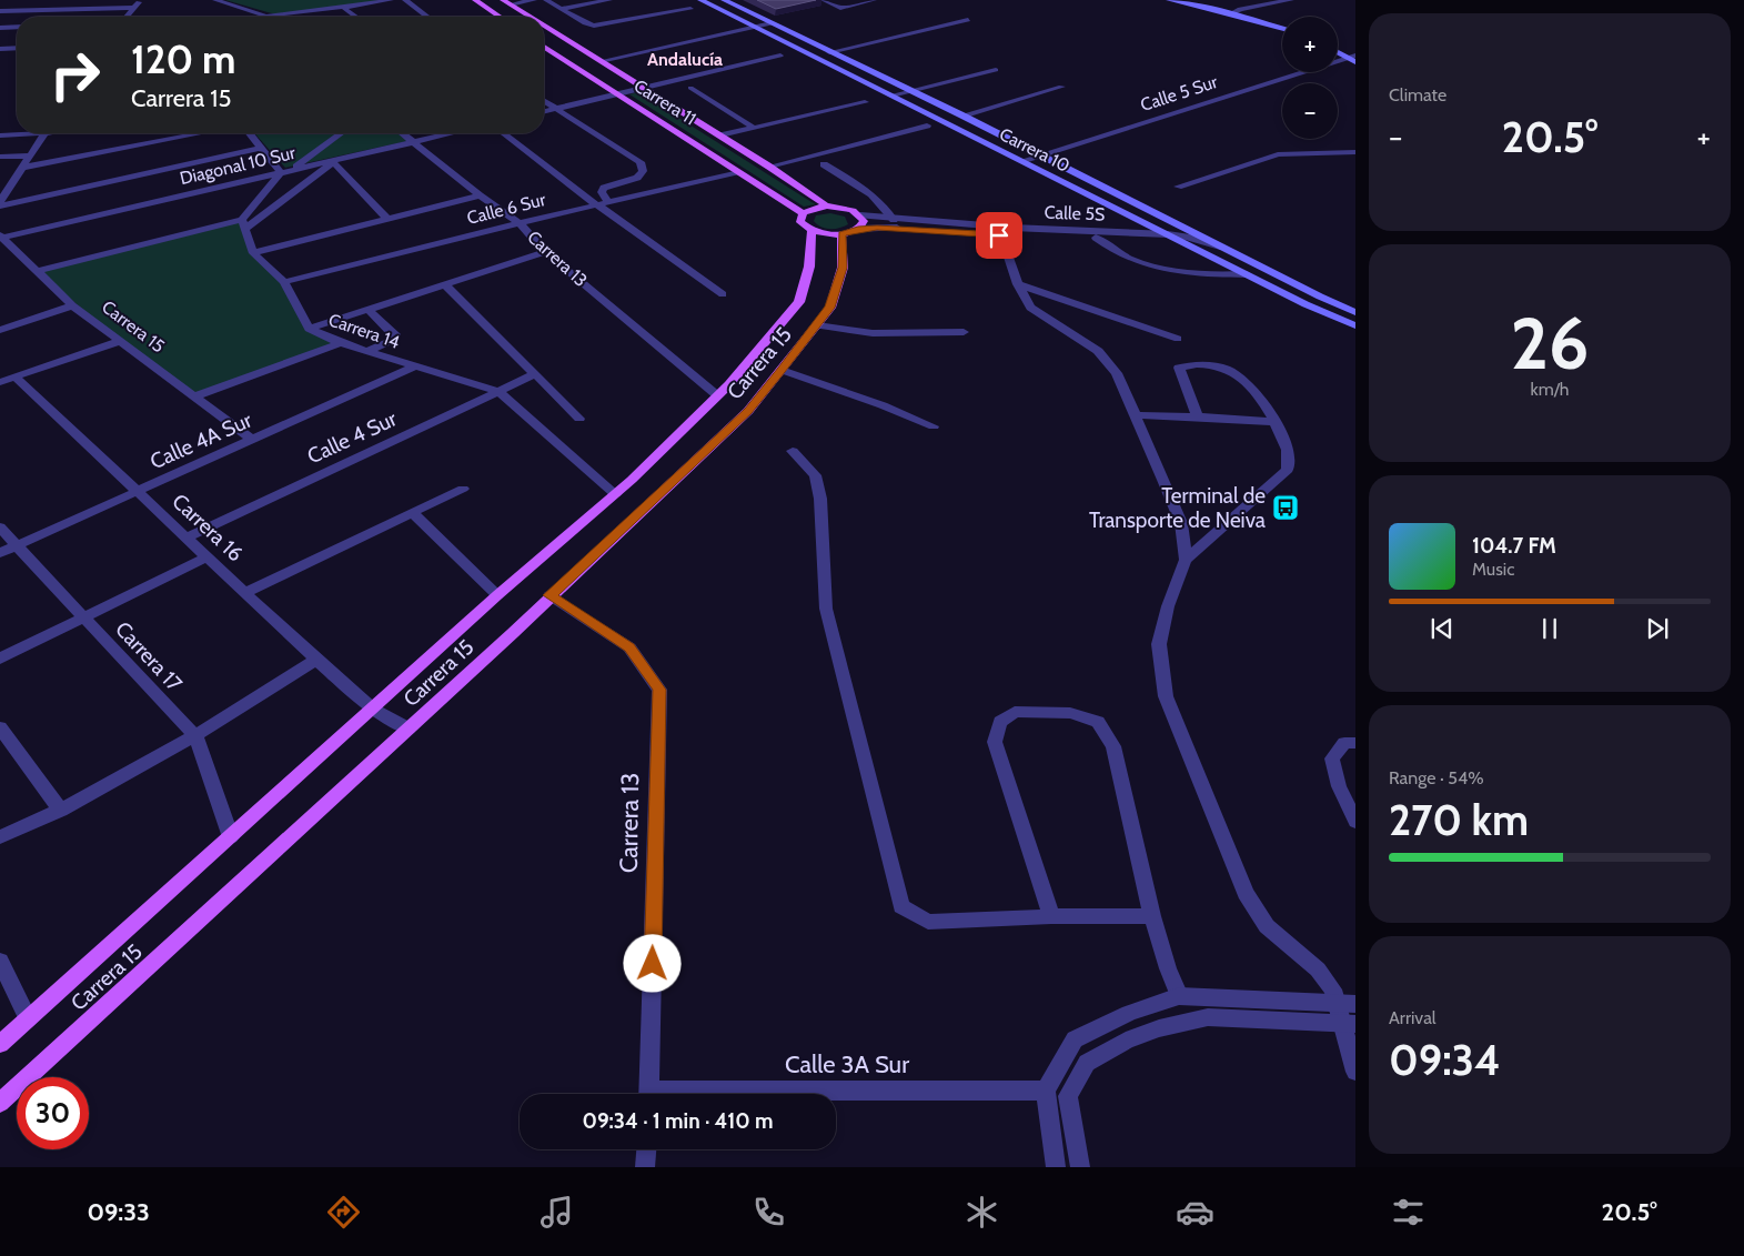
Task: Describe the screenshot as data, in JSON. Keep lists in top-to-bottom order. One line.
{"streets":{"main road":["Carrera 11","Carrera 10","Carrera 15"],"street":["Calle 5 Sur","Diagonal 10 Sur","Calle 6 Sur","Calle 5S","Carrera 13","Carrera 14","Calle 4 Sur","Calle 4A Sur","Carrera 16","Carrera 17","Calle 3A Sur"]},"crossings":[["Calle 5 Sur","Carrera 10"],["Carrera 11","Calle 6 Sur"],["Carrera 10","Calle 5S"],["Diagonal 10 Sur","Carrera 13"],["Diagonal 10 Sur","Carrera 15"],["Calle 6 Sur","Carrera 13"],["Calle 6 Sur","Carrera 14"],["Carrera 13","Carrera 15"],["Carrera 15","Carrera 14"],["Carrera 15","Calle 4A Sur"],["Carrera 15","Carrera 16"],["Carrera 15","Carrera 17"],["Carrera 14","Calle 4 Sur"],["Carrera 14","Calle 4A Sur"],["Calle 4 Sur","Carrera 16"],["Calle 4A Sur","Carrera 16"],["Calle 4A Sur","Carrera 17"]],"districts":["Andalucía"],"places":{"bus stop":["Terminal de Transporte de Neiva"]},"page":{"tile":["Climate",["26","km/h"],["Range · 54%","270 km"],["Arrival","09:34"]],"map_buttons":["+","−"],"turn":["120 m","Carrera 15"],"heat":["−","20.5°","+"],"song":["104.7 FM","Music"],"limit":"30","trip":"09:34 · 1 min · 410 m","tabs":["09:33","20.5°"]}}
